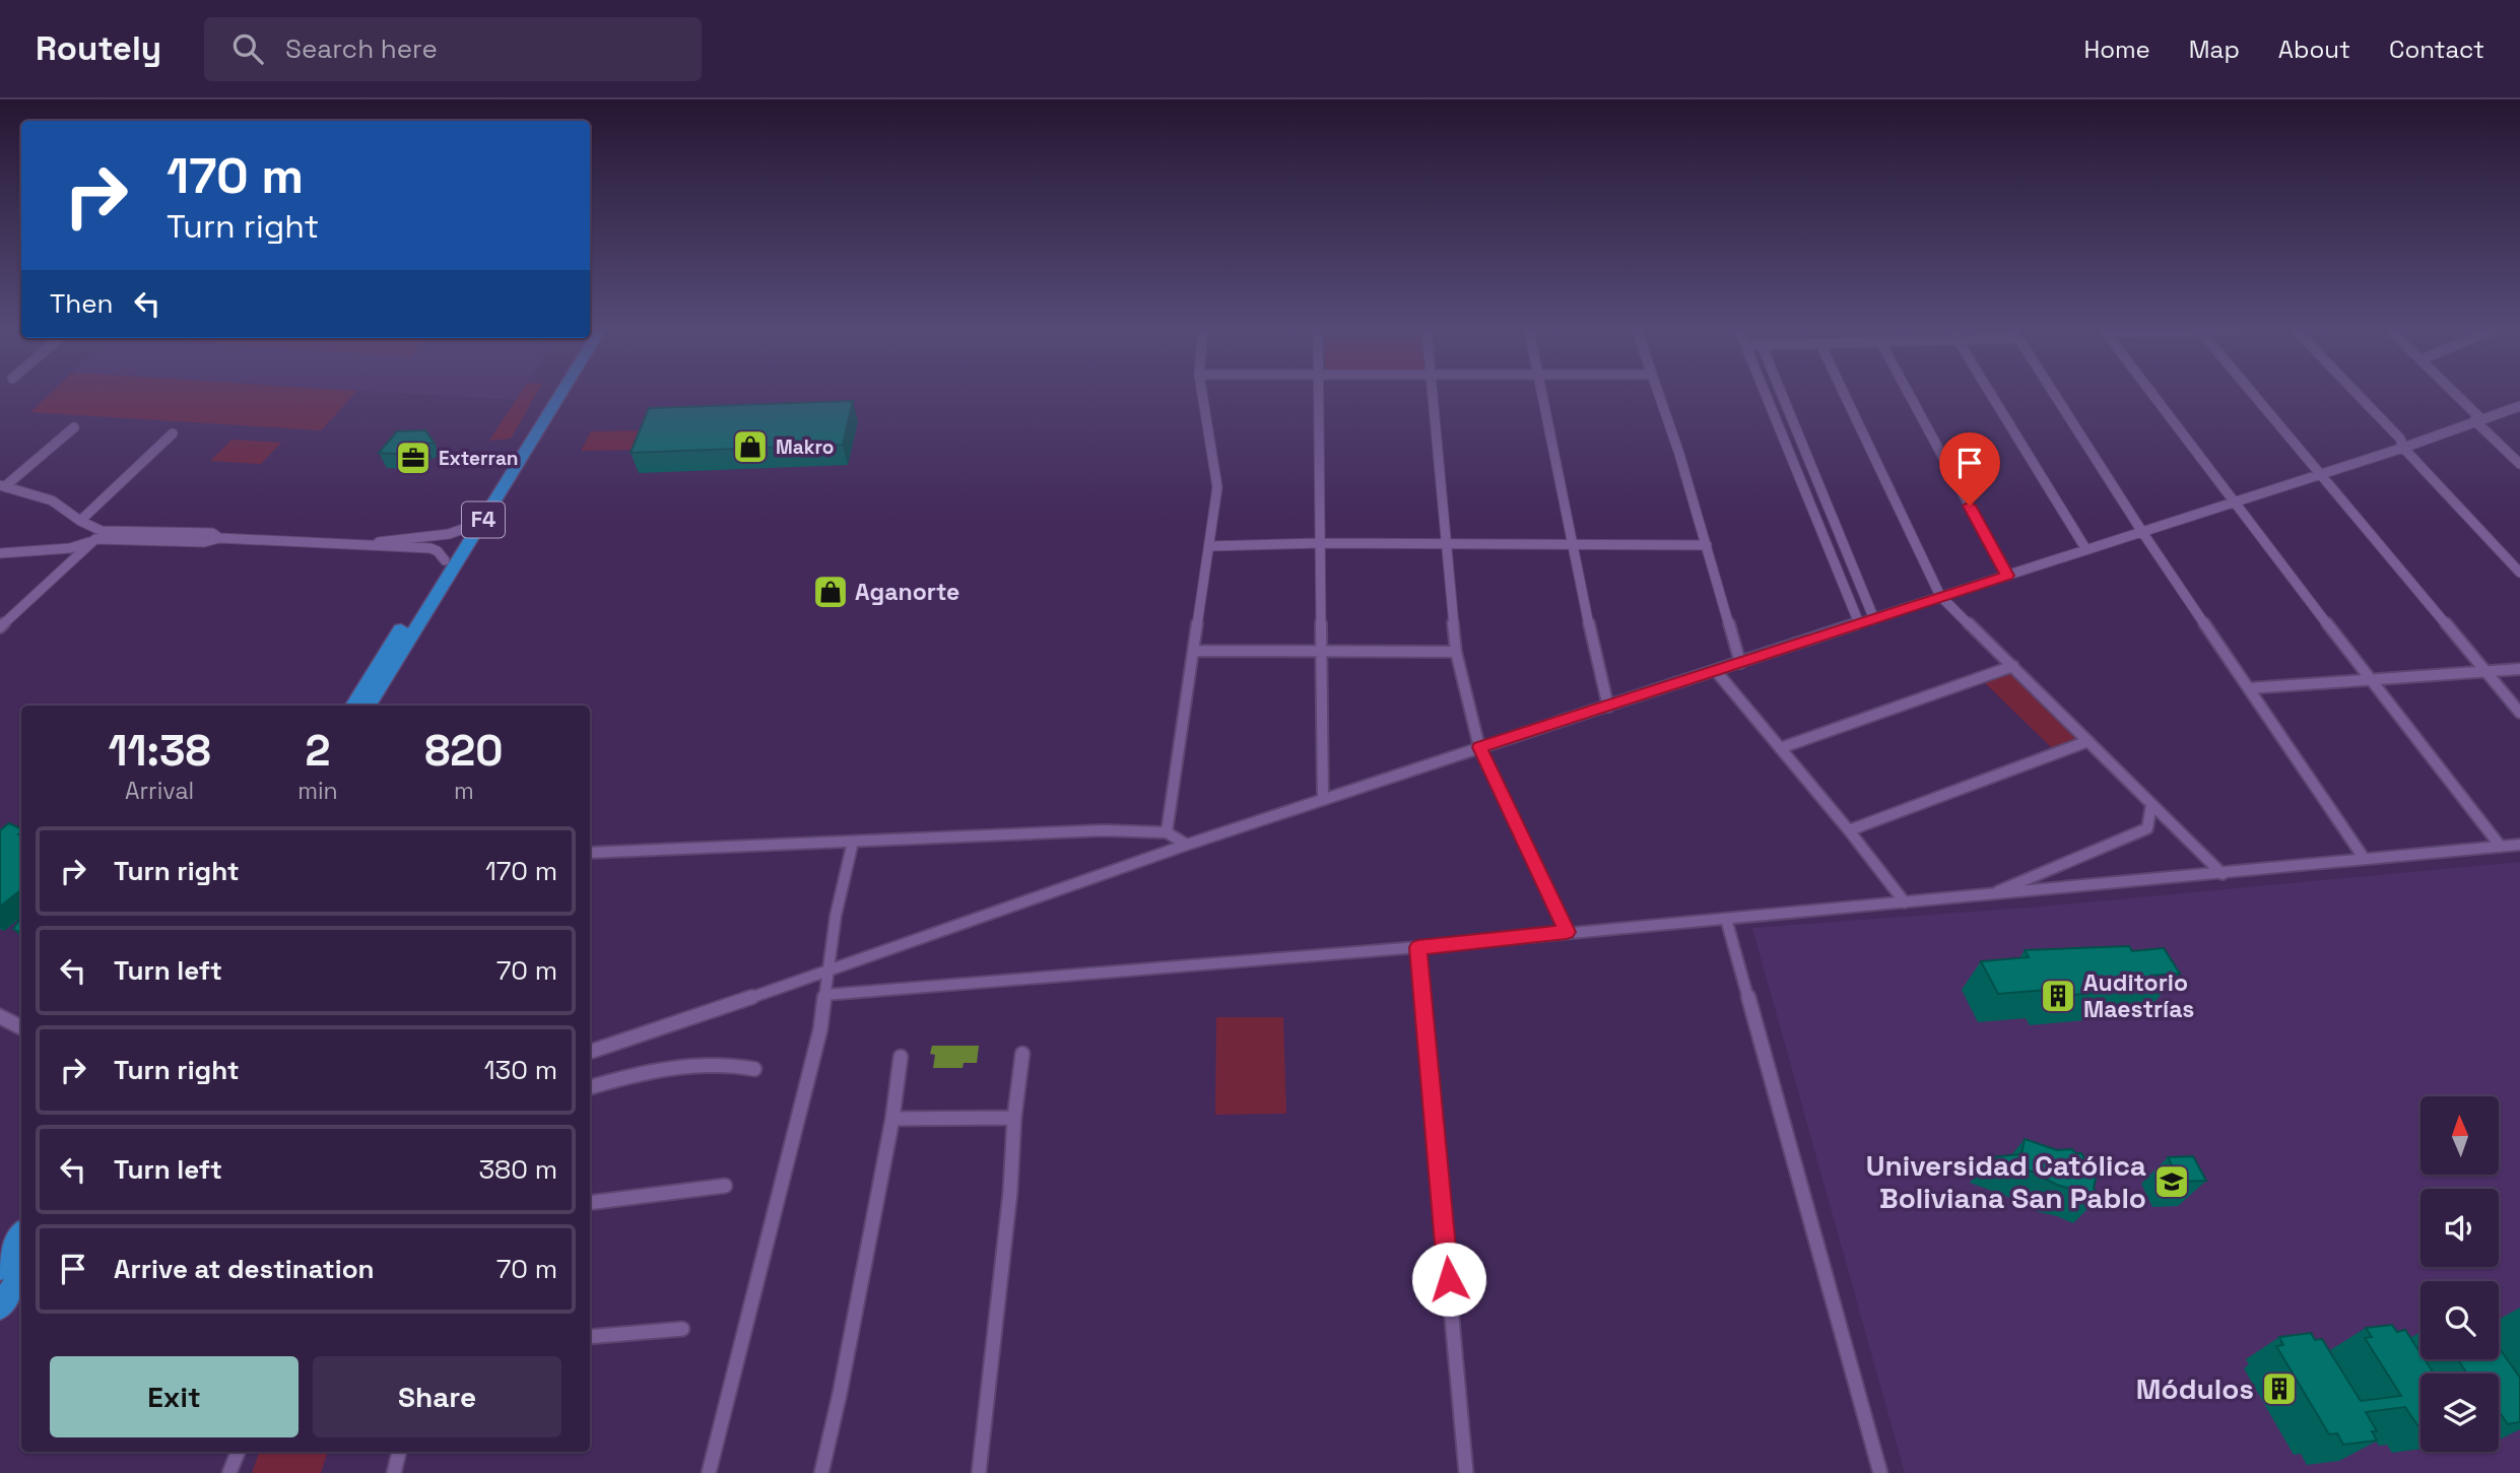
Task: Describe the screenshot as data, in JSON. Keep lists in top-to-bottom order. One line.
{"streets":{"highway":["F4"]},"places":{"shop":["Makro","Aganorte"],"office":["Exterran"],"building":["Auditorio Maestrías","Módulos"],"school or university":["Universidad Católica Boliviana San Pablo"]},"north":"top","page":{"header":"Routely","search":"Search here","nav":["Home","Map","About","Contact"],"turn":["170 m","Turn right"],"then":"Then","eta":["11:38","Arrival","2","min","820","m"],"list":[{"name":"Turn right","value":"170 m"},{"name":"Turn left","value":"70 m"},{"name":"Turn right","value":"130 m"},{"name":"Turn left","value":"380 m"},{"name":"Arrive at destination","value":"70 m"}],"buttons":["Exit","Share"]}}
